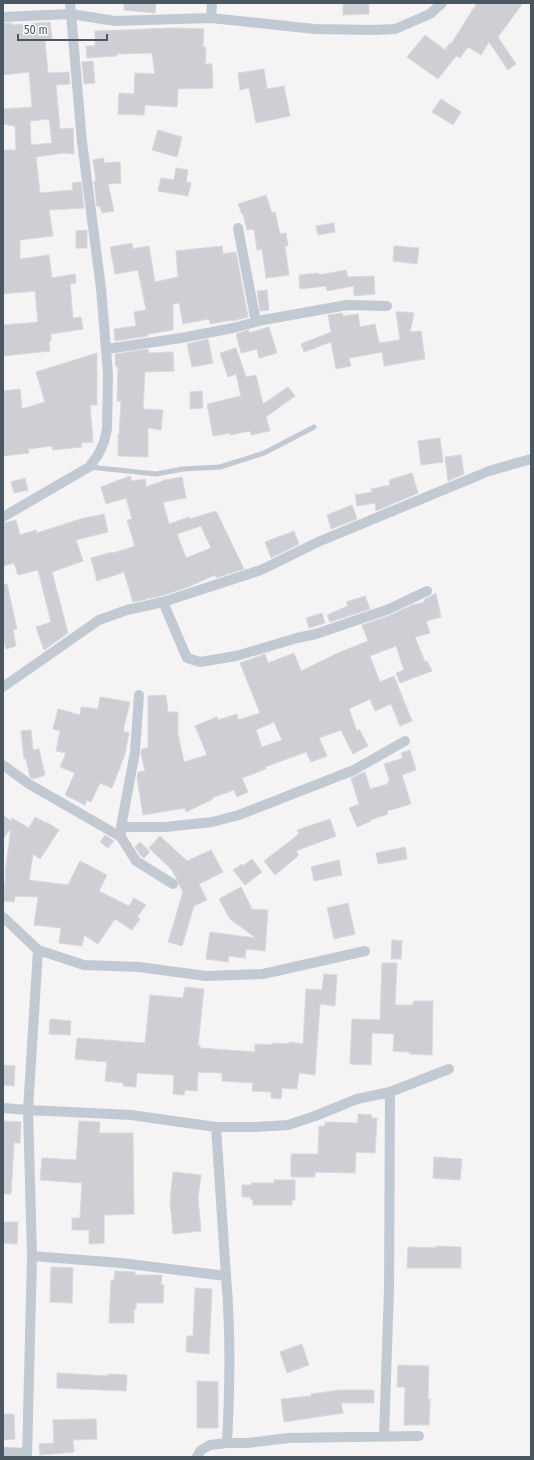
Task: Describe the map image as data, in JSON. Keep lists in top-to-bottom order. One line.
{"scale_bar":"50 m"}
